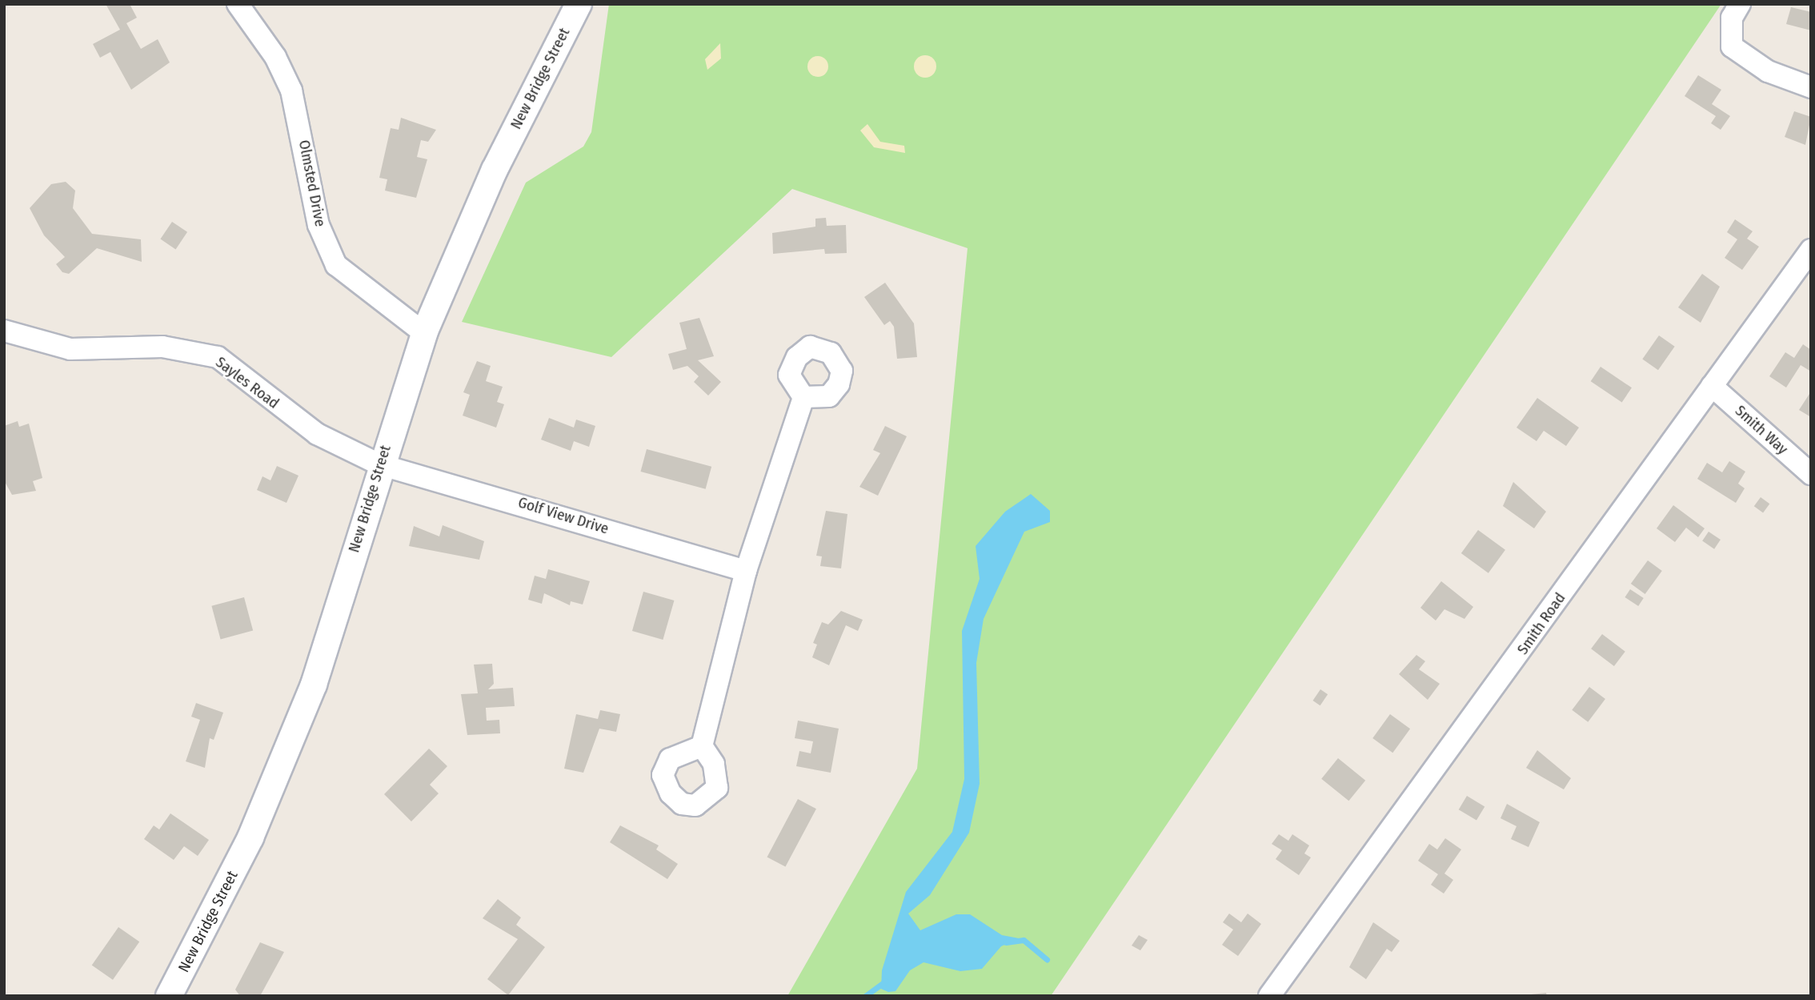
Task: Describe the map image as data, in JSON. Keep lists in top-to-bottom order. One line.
{"streets":{"street":["New Bridge Street","Olmsted Drive","Sayles Road","Smith Way","Golf View Drive","Smith Road"]},"crossings":[["New Bridge Street","Olmsted Drive"],["New Bridge Street","Sayles Road"],["New Bridge Street","Golf View Drive"],["Sayles Road","Golf View Drive"],["Smith Way","Smith Road"]]}
